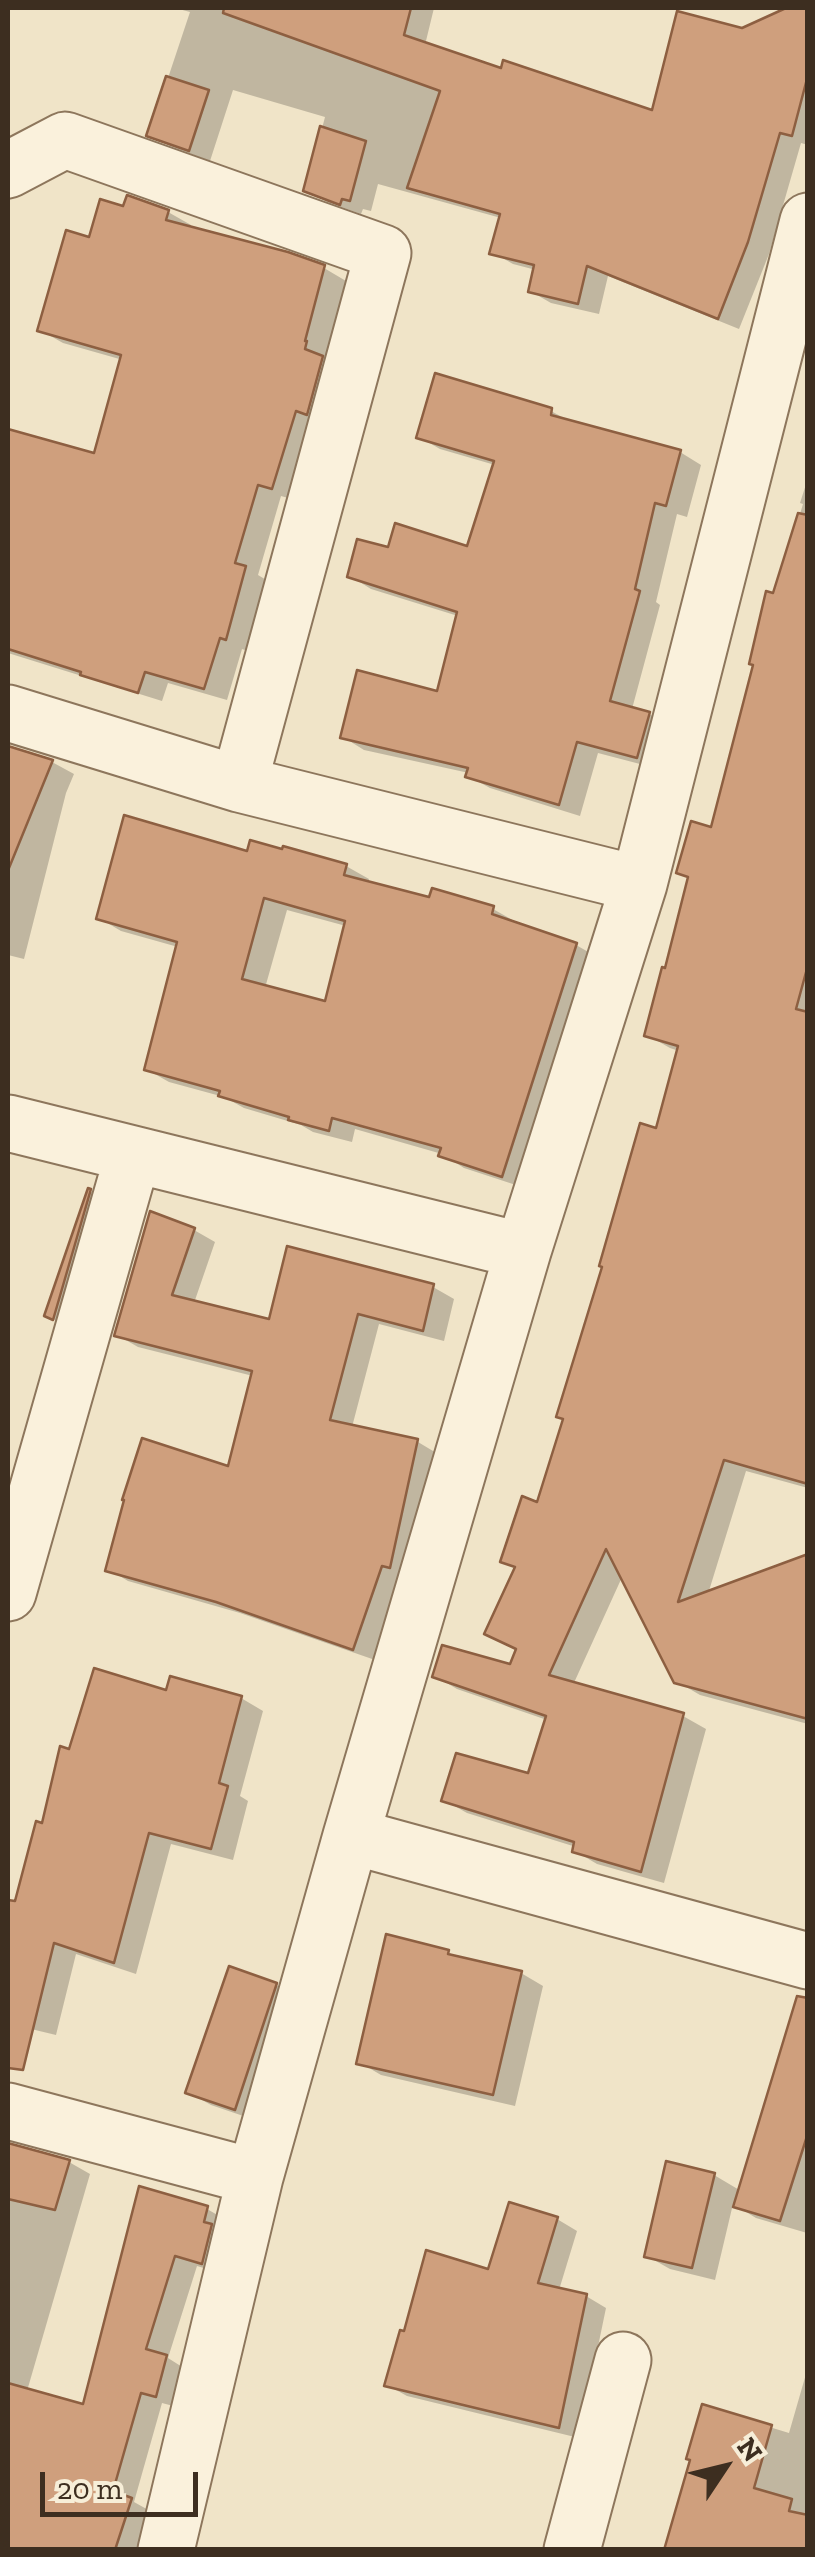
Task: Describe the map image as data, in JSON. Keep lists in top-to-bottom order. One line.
{"scale_bar":"20 m","north":"top right"}
